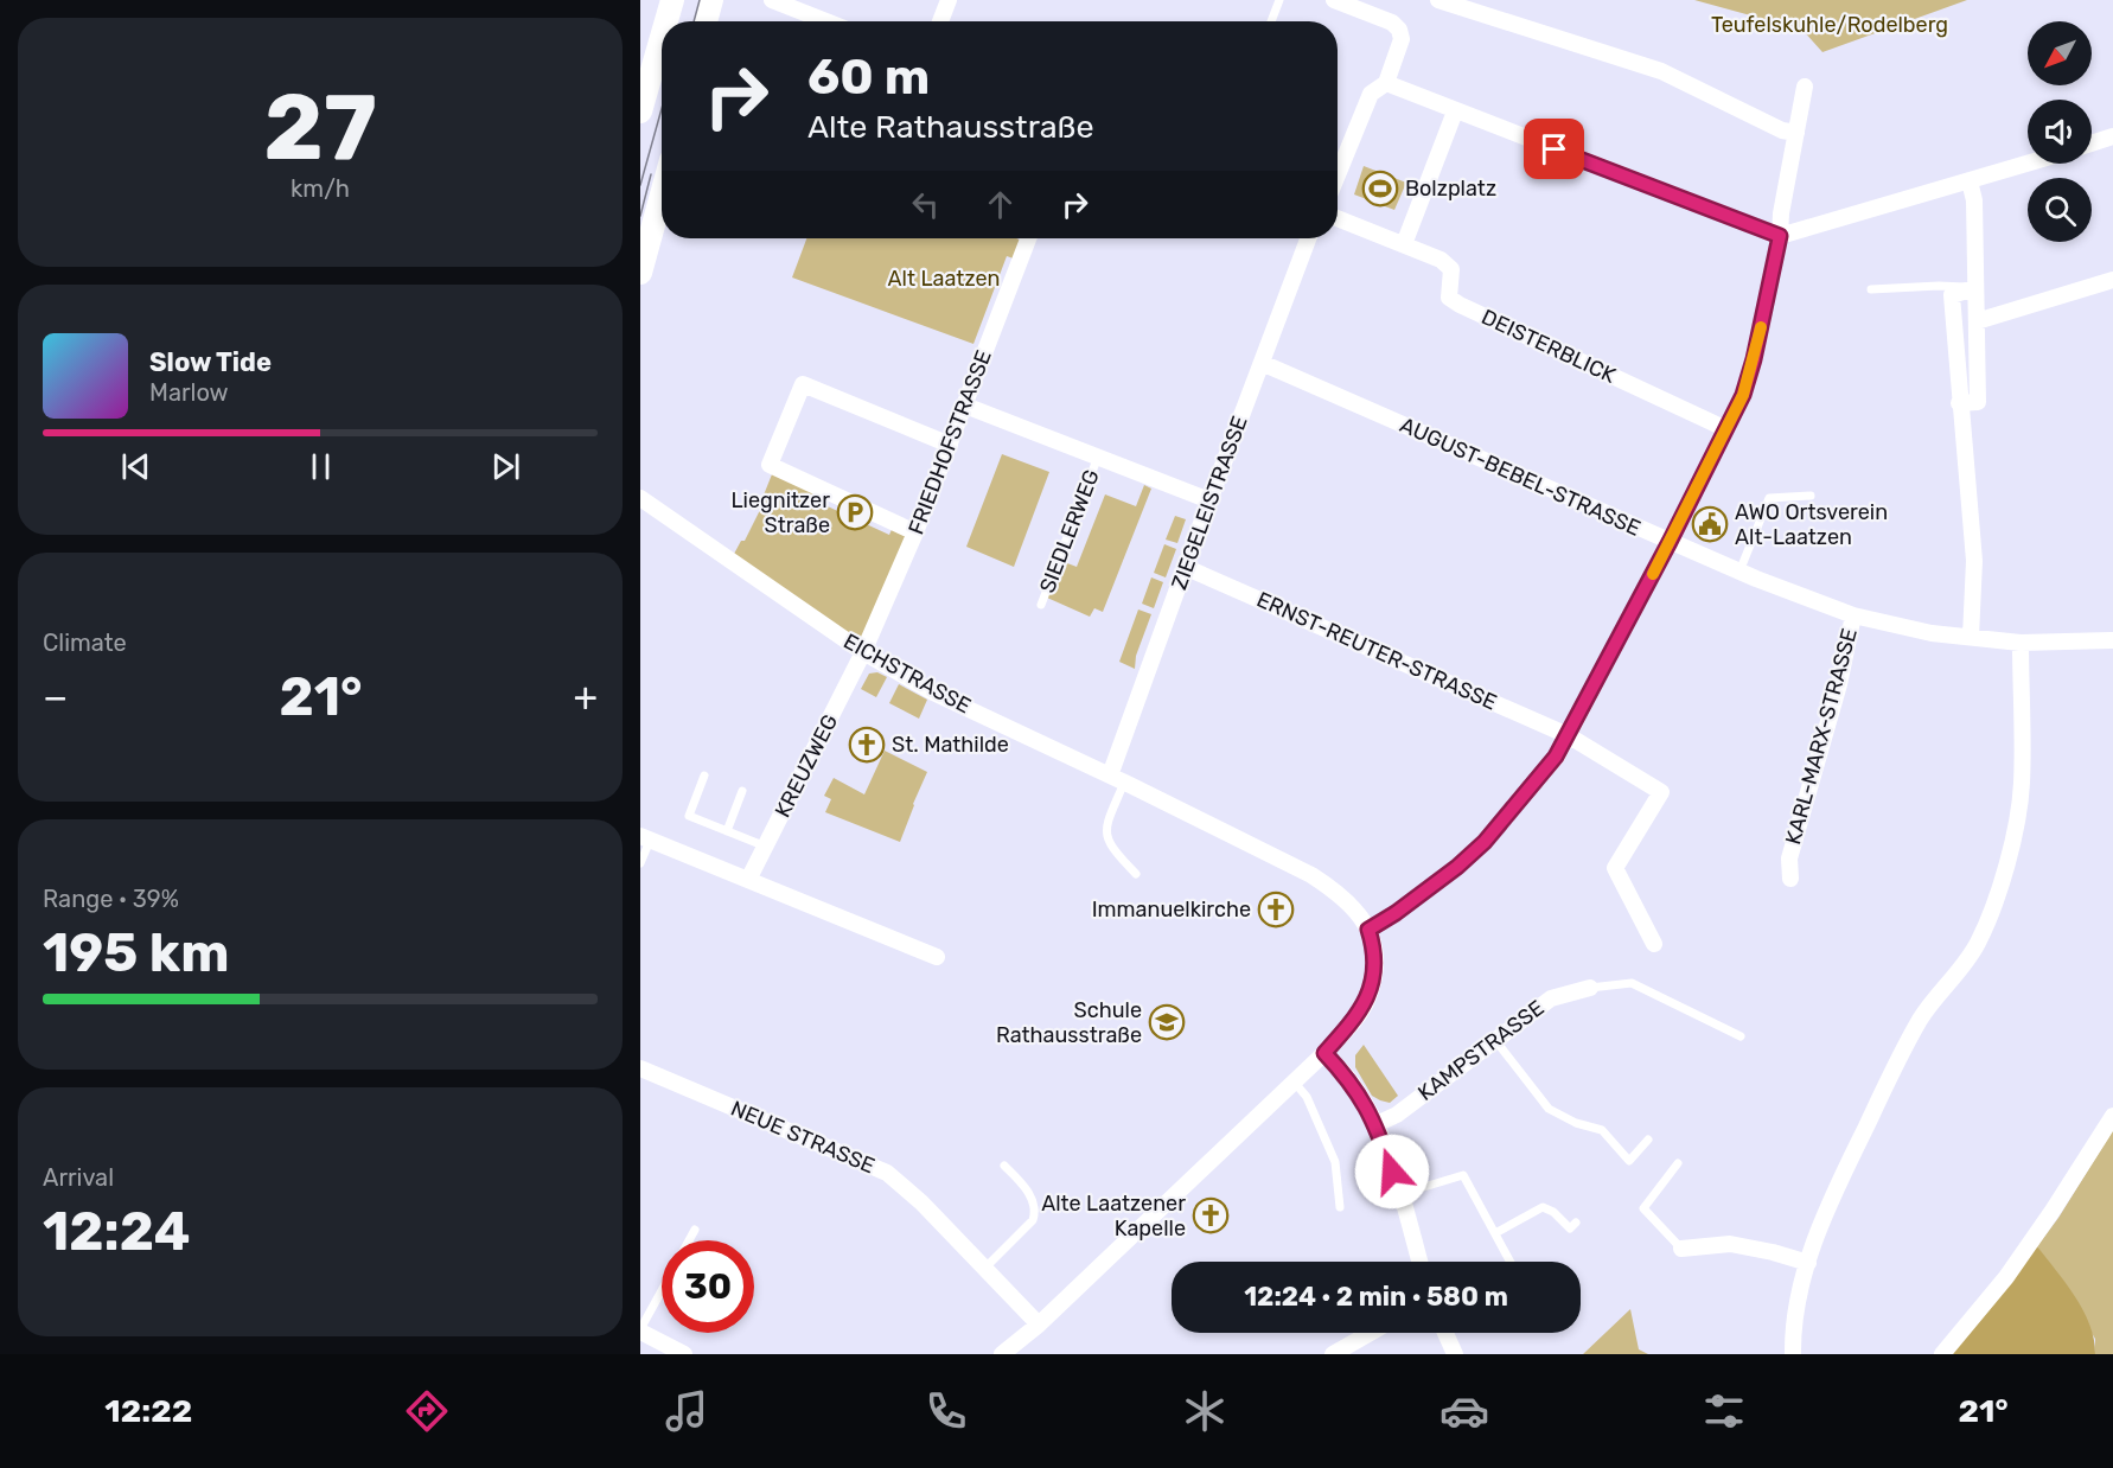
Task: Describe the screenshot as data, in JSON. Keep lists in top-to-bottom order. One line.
{"streets":{"street":["DEISTERBLICK","FRIEDHOFSTRASSE","AUGUST-BEBEL-STRASSE","ZIEGELEISTRASSE","ERNST-REUTER-STRASSE","EICHSTRASSE","KARL-MARX-STRASSE","KREUZWEG","KAMPSTRASSE","NEUE STRASSE"],"lane":["SIEDLERWEG"]},"crossings":[["FRIEDHOFSTRASSE","EICHSTRASSE"],["FRIEDHOFSTRASSE","KREUZWEG"],["AUGUST-BEBEL-STRASSE","ZIEGELEISTRASSE"],["AUGUST-BEBEL-STRASSE","KARL-MARX-STRASSE"],["ZIEGELEISTRASSE","ERNST-REUTER-STRASSE"],["ZIEGELEISTRASSE","EICHSTRASSE"],["EICHSTRASSE","KREUZWEG"]],"parks":["Teufelskuhle/Rodelberg","Alt Laatzen"],"places":{"sports":["Bolzplatz"],"parking":["Liegnitzer Straße"],"public building":["AWO Ortsverein Alt-Laatzen"],"church":["St. Mathilde","Immanuelkirche","Alte Laatzener Kapelle"],"school or university":["Schule Rathausstraße"]},"north":"bottom left","page":{"tile":[["27","km/h"],"Climate",["Range · 39%","195 km"],["Arrival","12:24"]],"turn":["60 m","Alte Rathausstraße"],"song":["Slow Tide","Marlow"],"heat":["−","21°","+"],"limit":"30","trip":"12:24 · 2 min · 580 m","tabs":["12:22","21°"]}}
